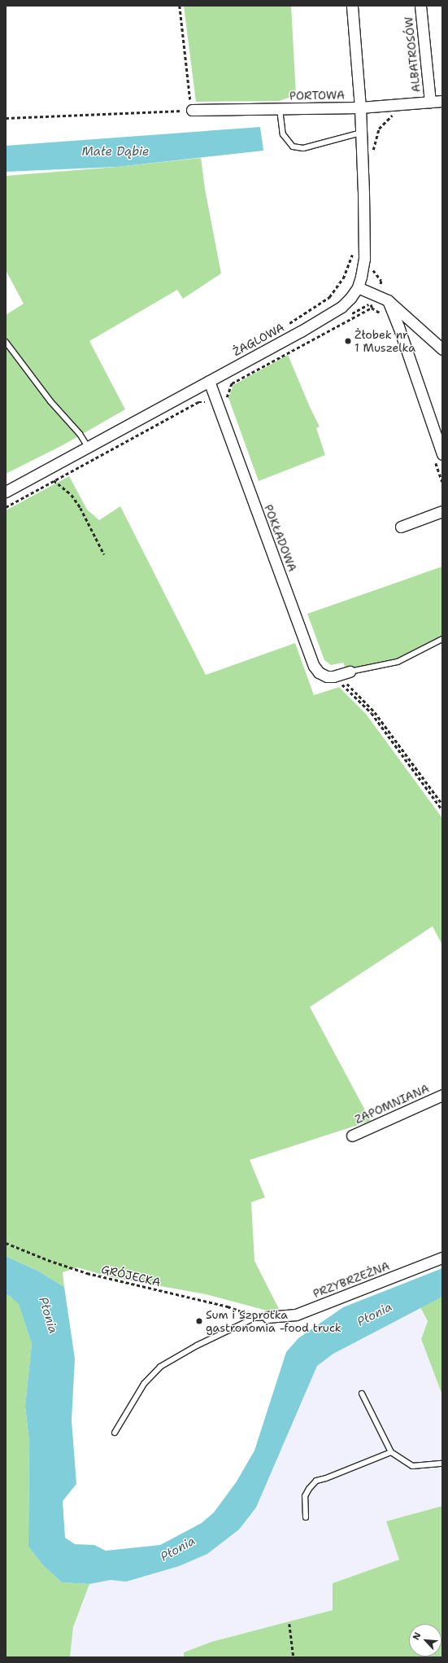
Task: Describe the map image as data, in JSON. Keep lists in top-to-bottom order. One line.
{"streets":{"street":["ALBATROSÓW","PORTOWA","ŻAGLOWA","POKŁADOWA","ZAPOMNIANA","PRZYBRZEŻNA"],"path":["GRÓJECKA"]},"crossings":[["ALBATROSÓW","PORTOWA"],["PORTOWA","ŻAGLOWA"],["ŻAGLOWA","POKŁADOWA"]],"water":["Małe Dąbie","Płonia"],"places":["Żłobek nr 1 Muszelka","Sum i Szprotka gastronomia -food truck"],"north":"top left"}
